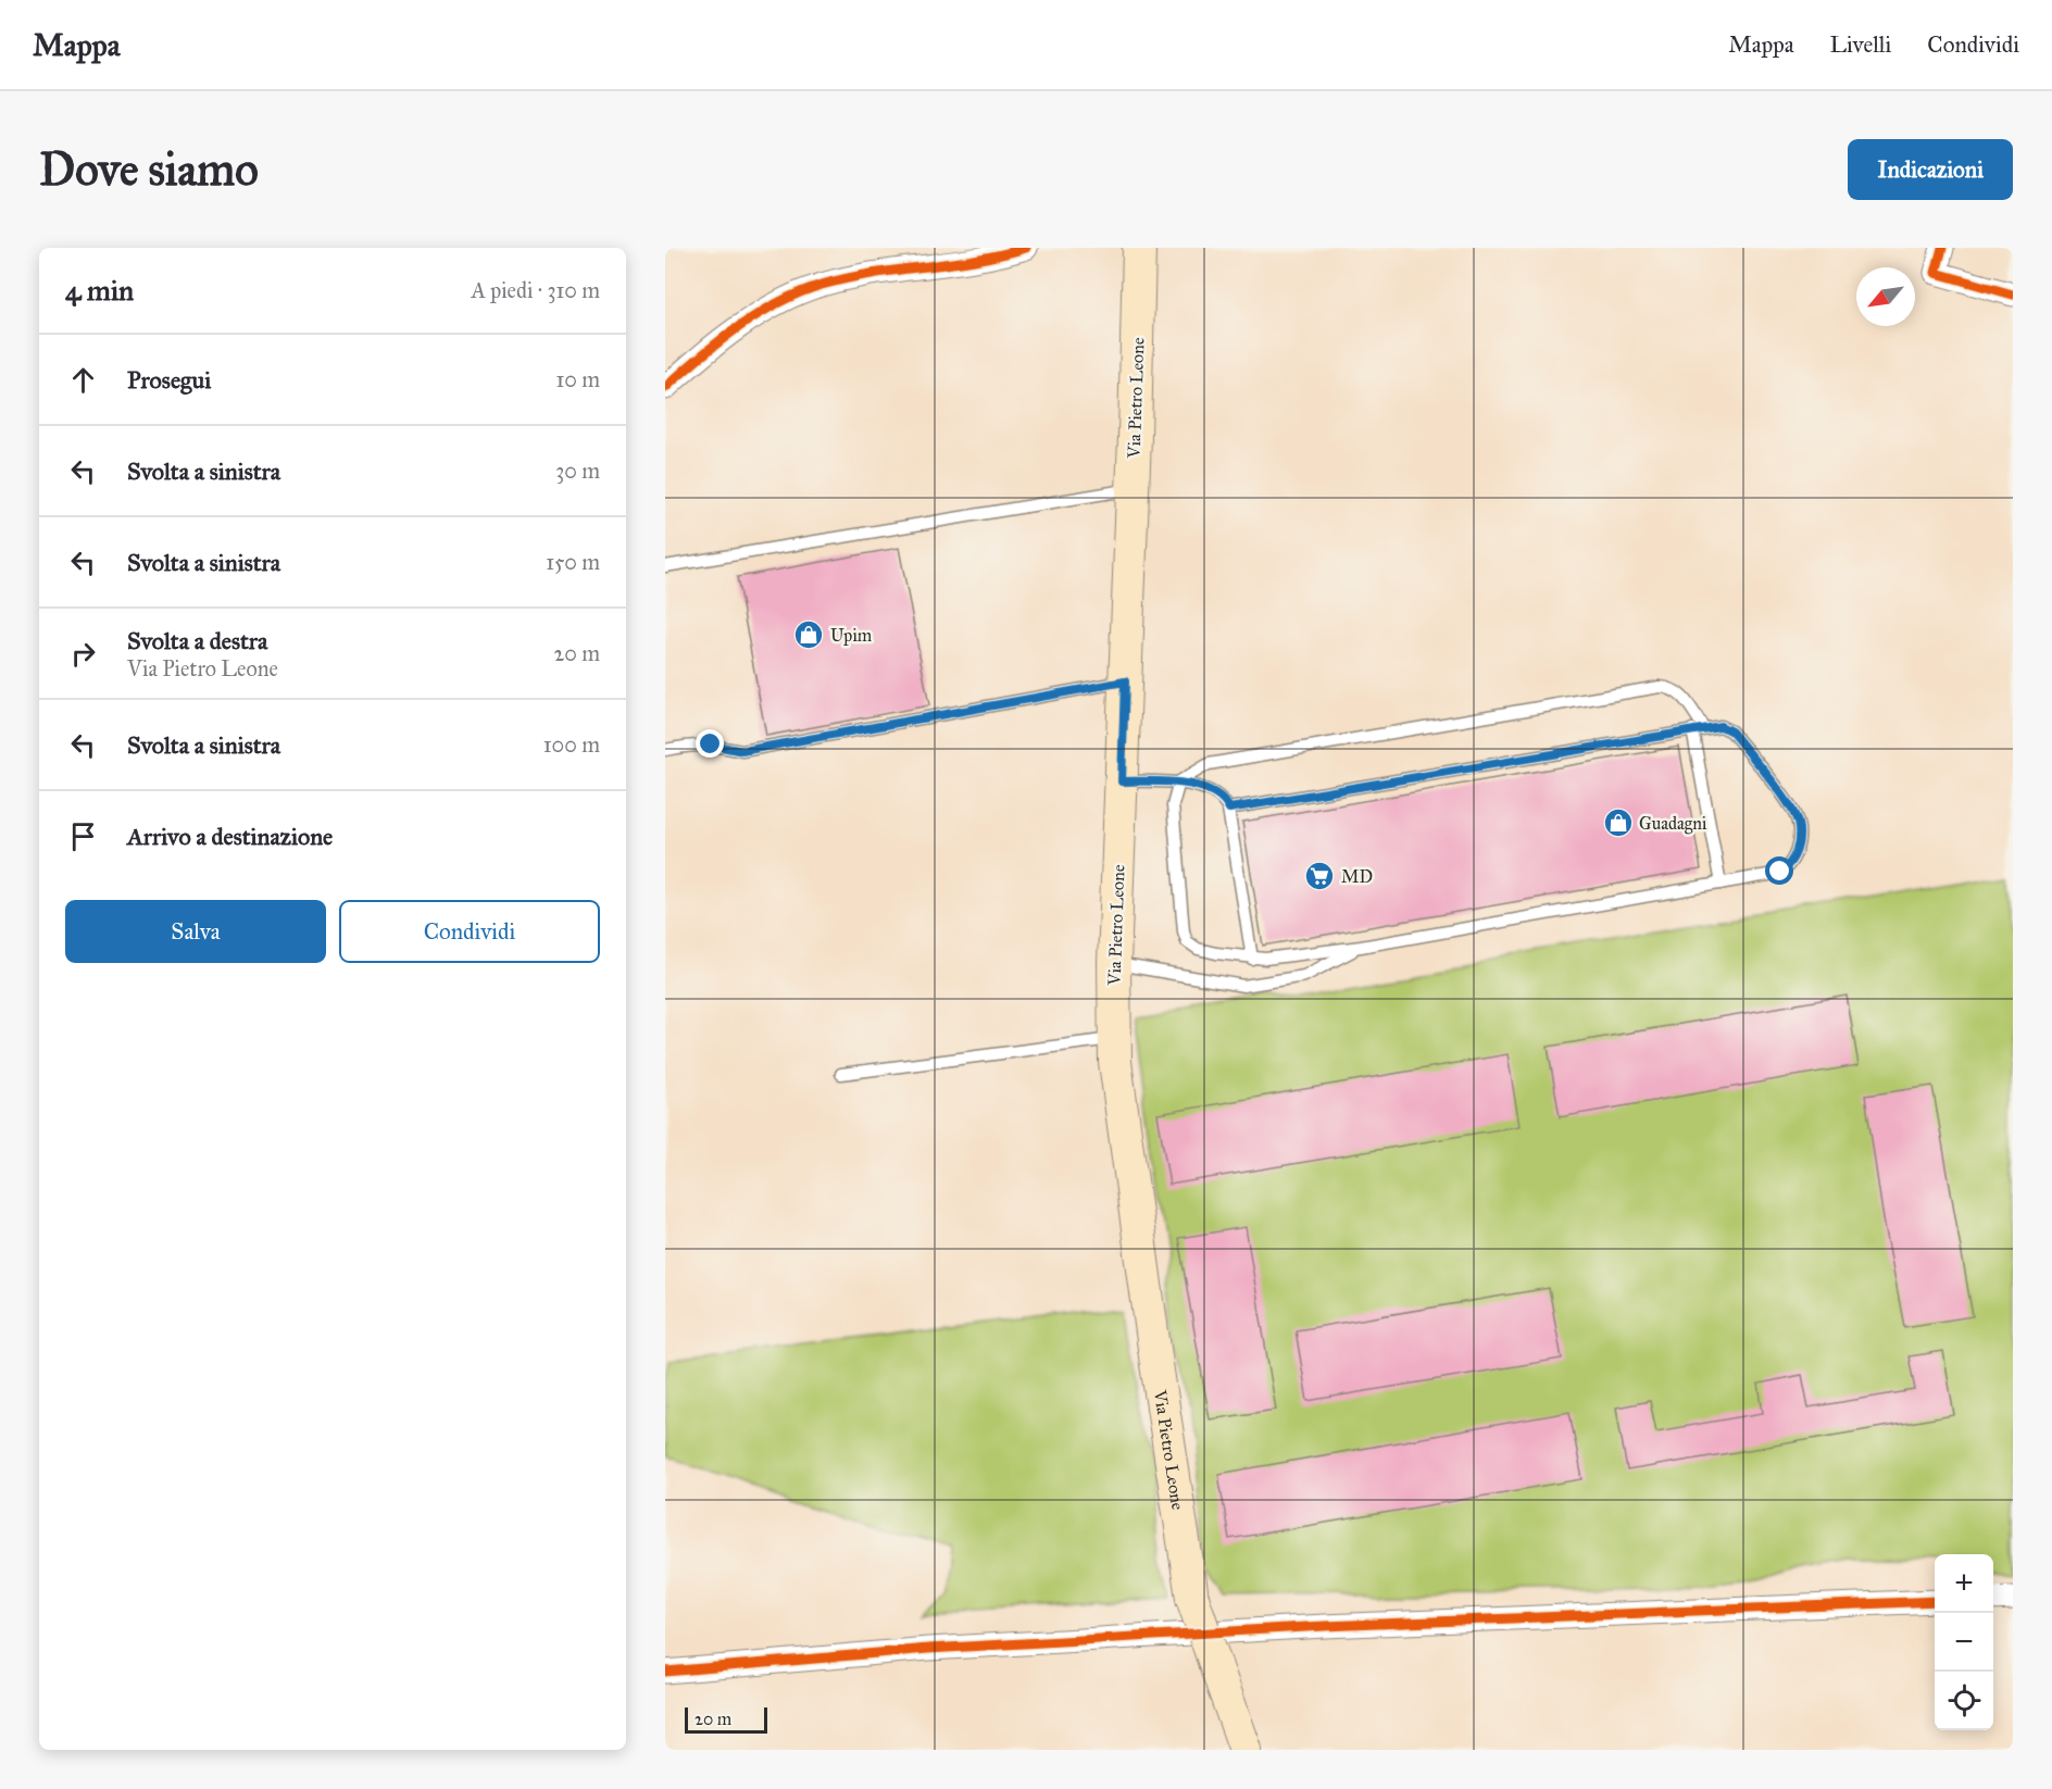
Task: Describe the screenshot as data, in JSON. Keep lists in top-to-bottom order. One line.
{"streets":{"main road":["Via Pietro Leone"]},"places":{"shop":["Upim","Guadagni"],"supermarket":["MD"]},"scale_bar":"20 m","north":"bottom left","page":{"header":"Mappa","nav":["Mappa","Livelli","Condividi"],"buttons":["Indicazioni",["Salva","Condividi"]],"title":"Dove siamo","heading":["4 min","A piedi · 310 m"],"list":[["Prosegui","10 m"],["Svolta a sinistra","30 m"],["Svolta a sinistra","150 m"],["Svolta a destra","Via Pietro Leone","20 m"],["Svolta a sinistra","100 m"],"Arrivo a destinazione"],"map_buttons":["+","−"],"scale":"20 m"}}
